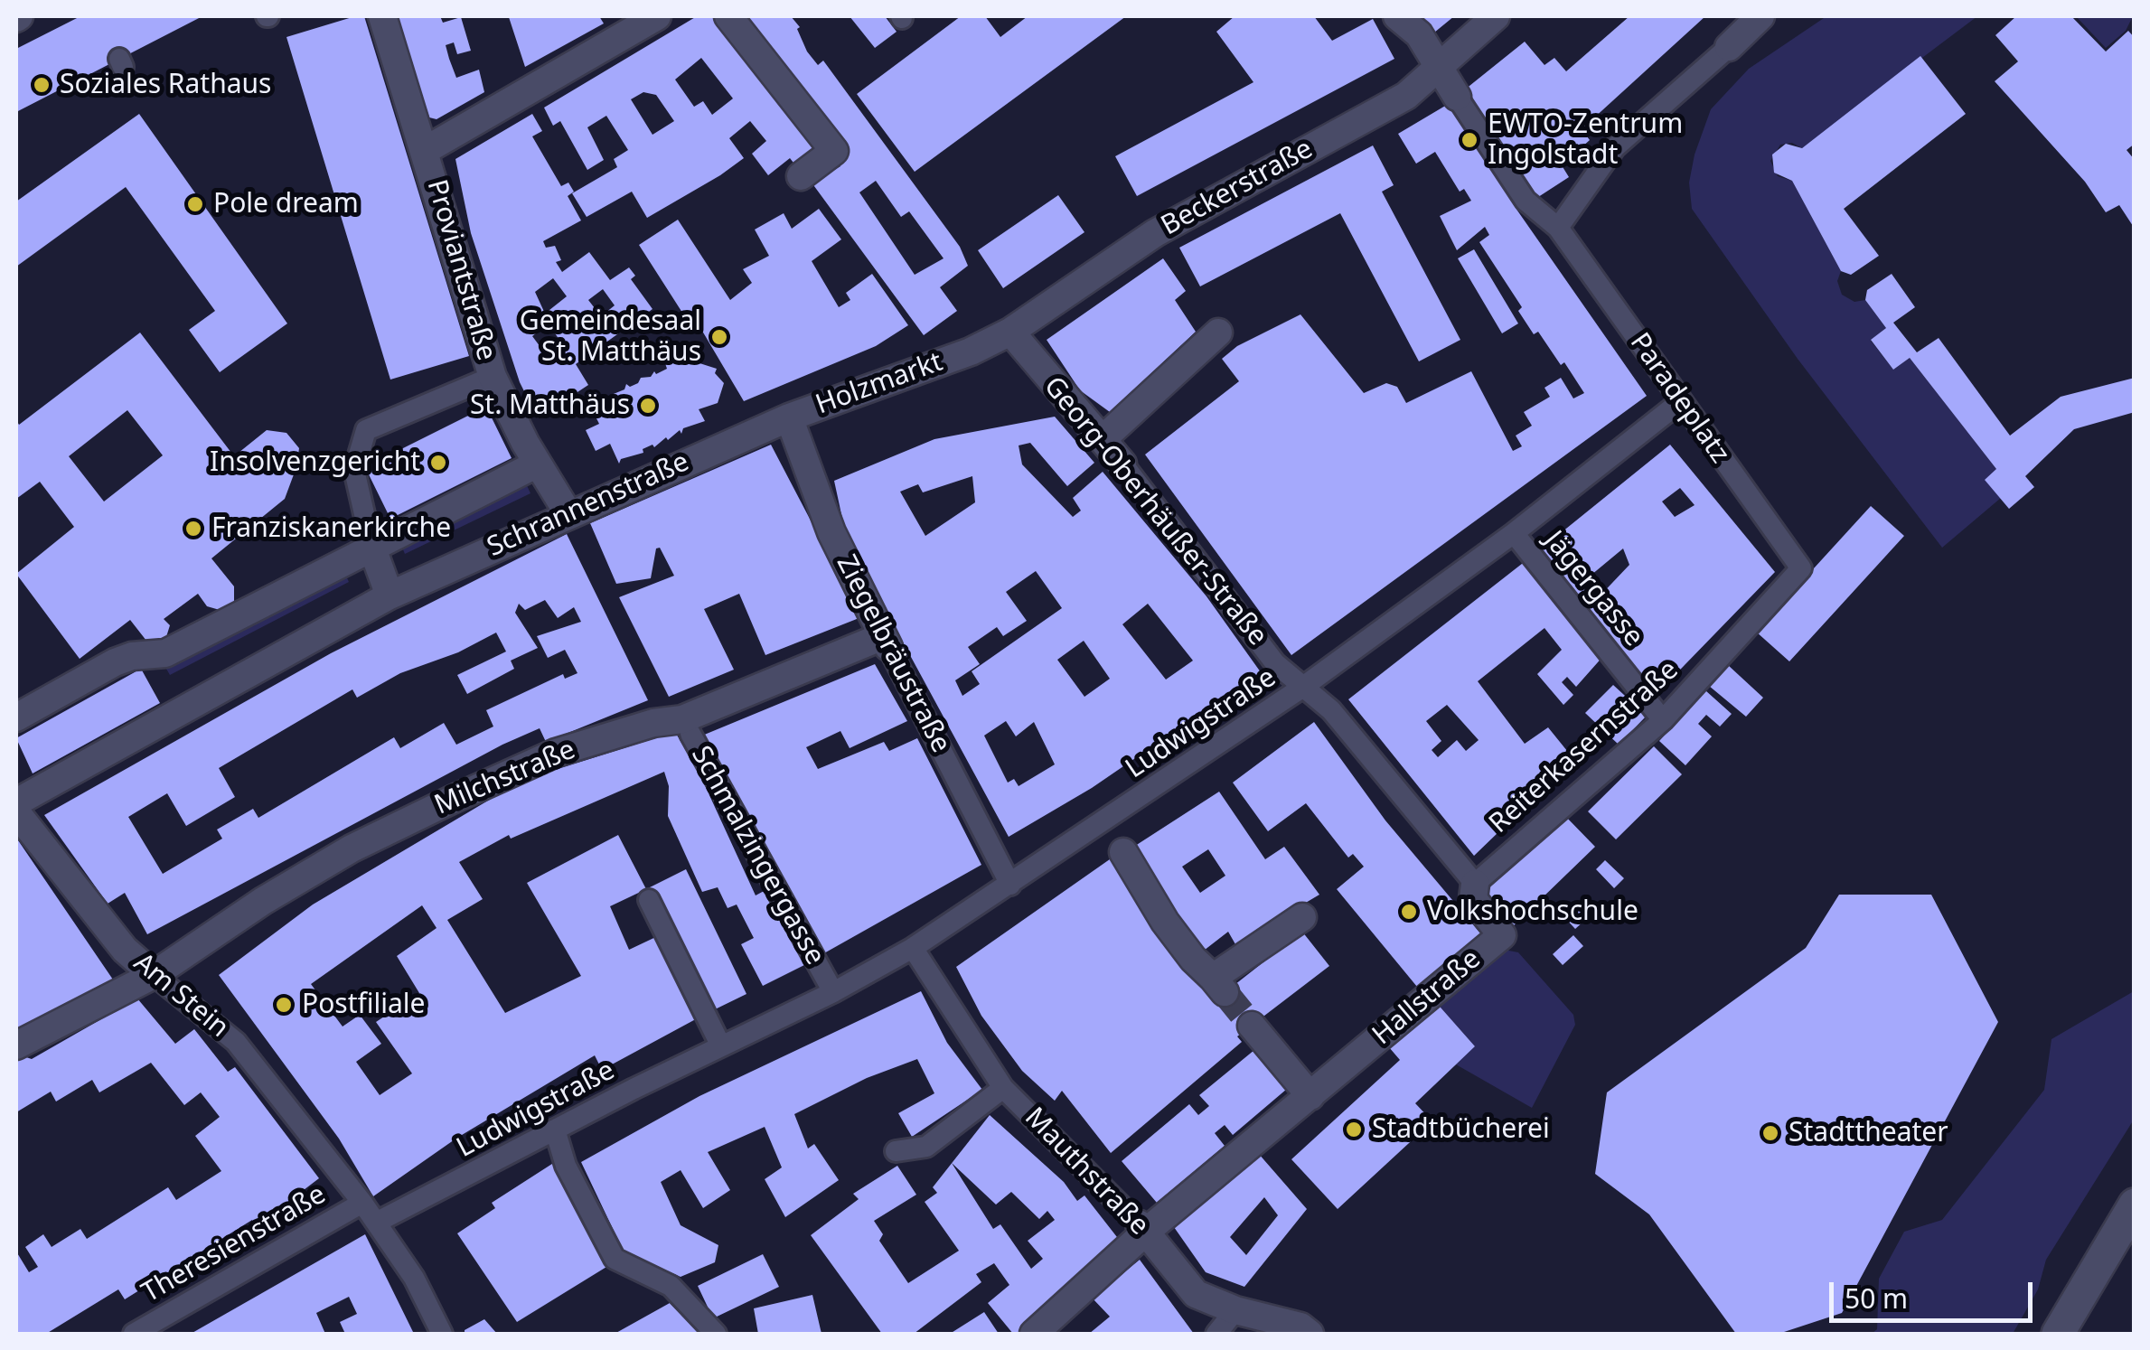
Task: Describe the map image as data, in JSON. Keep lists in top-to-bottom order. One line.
{"streets":{"street":["Beckerstraße","Proviantstraße","Holzmarkt","Paradeplatz","Schrannenstraße","Georg-Oberhäußer-Straße","Jägergasse","Ziegelbräustraße","Ludwigstraße","Reiterkasernstraße","Milchstraße","Schmalzingergasse","Am Stein","Hallstraße","Mauthstraße","Theresienstraße"]},"crossings":[["Beckerstraße","Holzmarkt"],["Beckerstraße","Georg-Oberhäußer-Straße"],["Proviantstraße","Schrannenstraße"],["Holzmarkt","Schrannenstraße"],["Holzmarkt","Ziegelbräustraße"],["Paradeplatz","Ludwigstraße"],["Paradeplatz","Reiterkasernstraße"],["Schrannenstraße","Ziegelbräustraße"],["Georg-Oberhäußer-Straße","Ludwigstraße"],["Georg-Oberhäußer-Straße","Hallstraße"],["Jägergasse","Ludwigstraße"],["Jägergasse","Reiterkasernstraße"],["Ziegelbräustraße","Ludwigstraße"],["Ziegelbräustraße","Milchstraße"],["Ludwigstraße","Schmalzingergasse"],["Ludwigstraße","Am Stein"],["Ludwigstraße","Hallstraße"],["Ludwigstraße","Mauthstraße"],["Reiterkasernstraße","Hallstraße"],["Milchstraße","Schmalzingergasse"],["Milchstraße","Am Stein"],["Am Stein","Theresienstraße"],["Hallstraße","Mauthstraße"]],"places":["Soziales Rathaus","EWTO-Zentrum Ingolstadt","Pole dream","Gemeindesaal St. Matthäus","St. Matthäus","Insolvenzgericht","Franziskanerkirche","Volkshochschule","Postfiliale","Stadtbücherei","Stadttheater"],"scale_bar":"50 m"}
